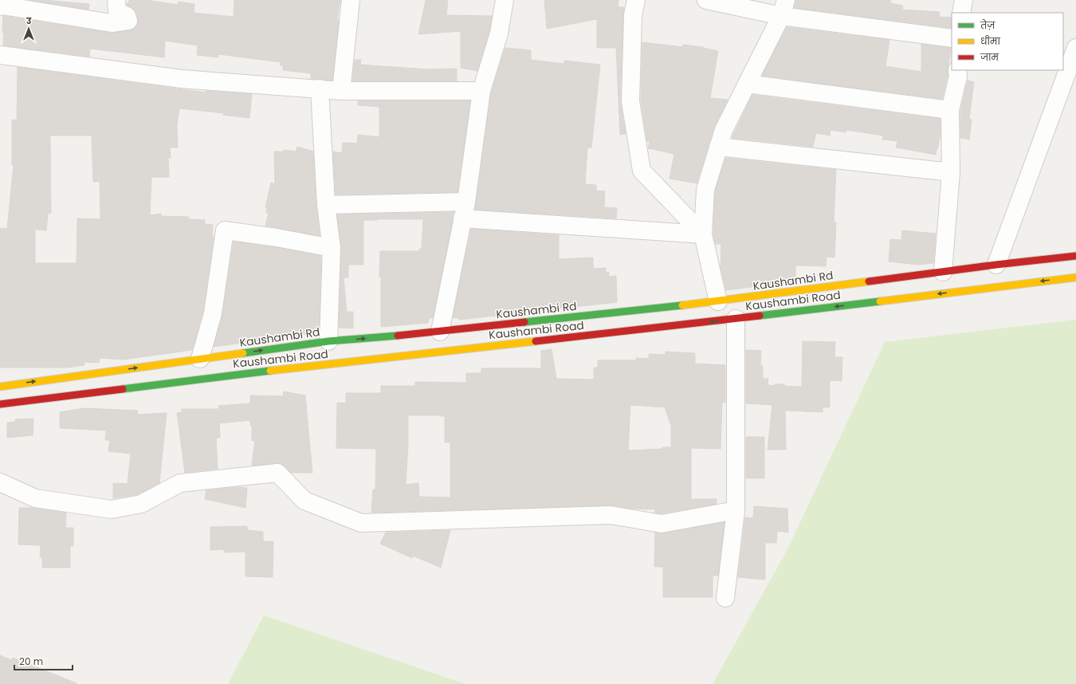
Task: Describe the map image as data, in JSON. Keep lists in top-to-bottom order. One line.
{"streets":{"main road":["Kaushambi Rd","Kaushambi Road"]},"one_way":["Kaushambi Rd","Kaushambi Road"],"legend":["तेज़","धीमा","जाम"],"scale_bar":"20 m","north":"top"}
